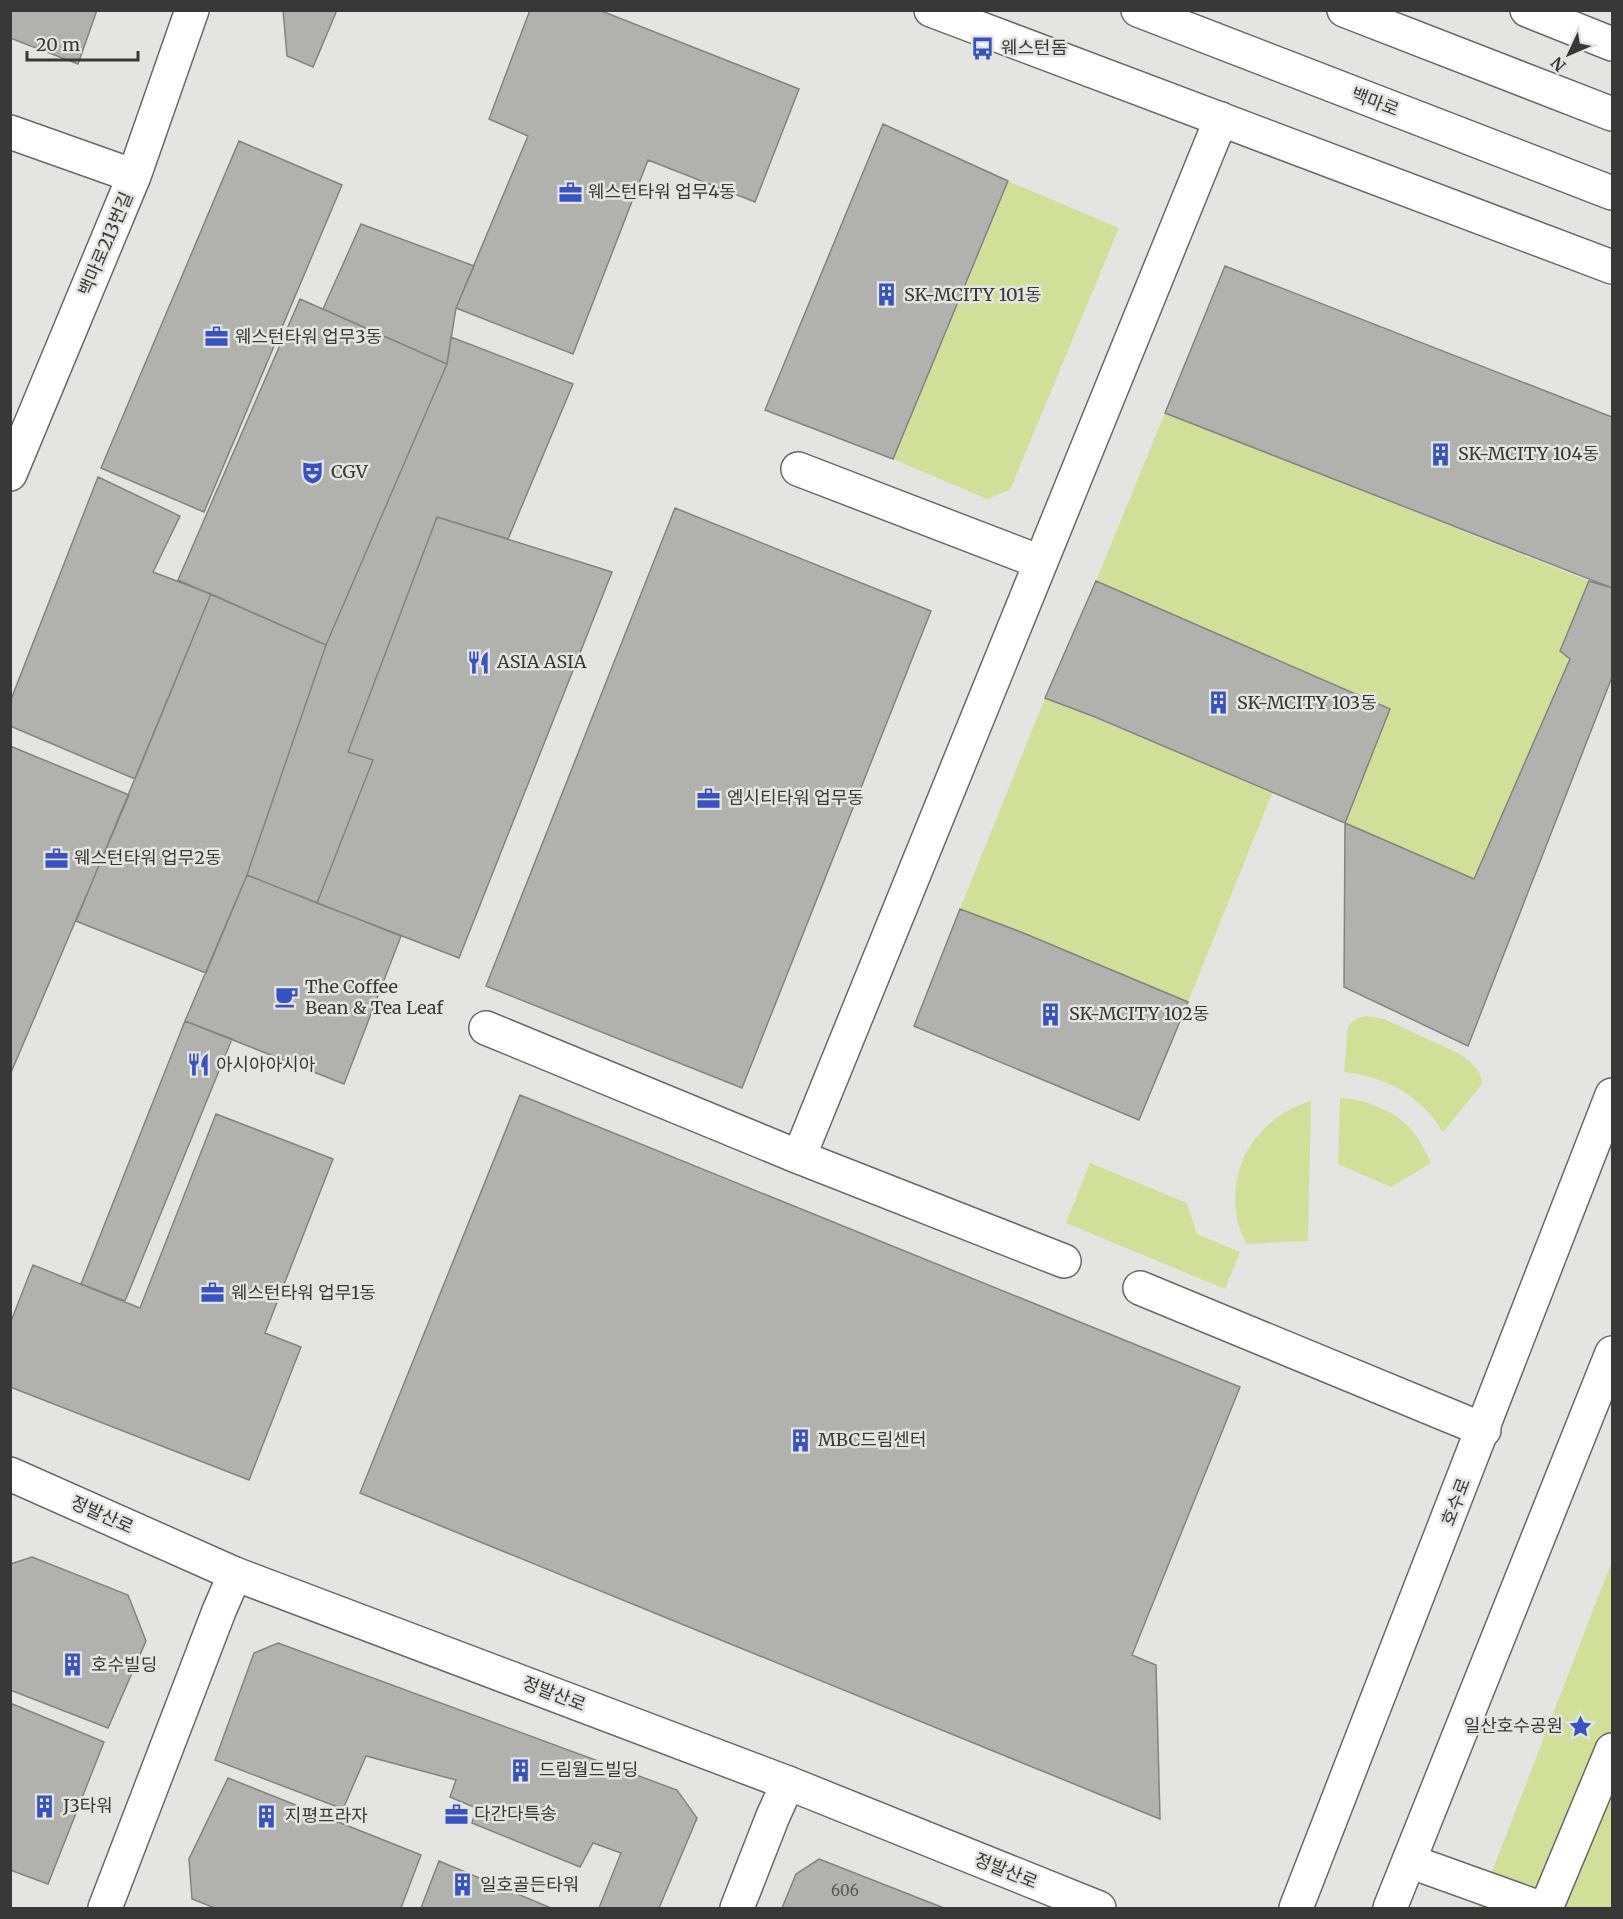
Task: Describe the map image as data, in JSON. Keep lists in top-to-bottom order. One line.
{"streets":{"main road":["백마로","백마로213번길","호수로","정발산로"]},"places":{"bus stop":["웨스턴돔"],"office":["웨스턴타워 업무4동","웨스턴타워 업무3동","엠시티타워 업무동","웨스턴타워 업무2동","웨스턴타워 업무1동","다간다특송"],"building":["SK-MCITY 101동","SK-MCITY 104동","SK-MCITY 103동","SK-MCITY 102동","MBC드림센터","호수빌딩","드림월드빌딩","J3타워","지평프라자","일호골든타워"],"theatre":["CGV"],"restaurant":["ASIA ASIA","아시아아시아"],"cafe":["The Coffee Bean & Tea Leaf"],"place":["일산호수공원"]},"house_numbers":["606"],"scale_bar":"20 m","north":"bottom left"}
